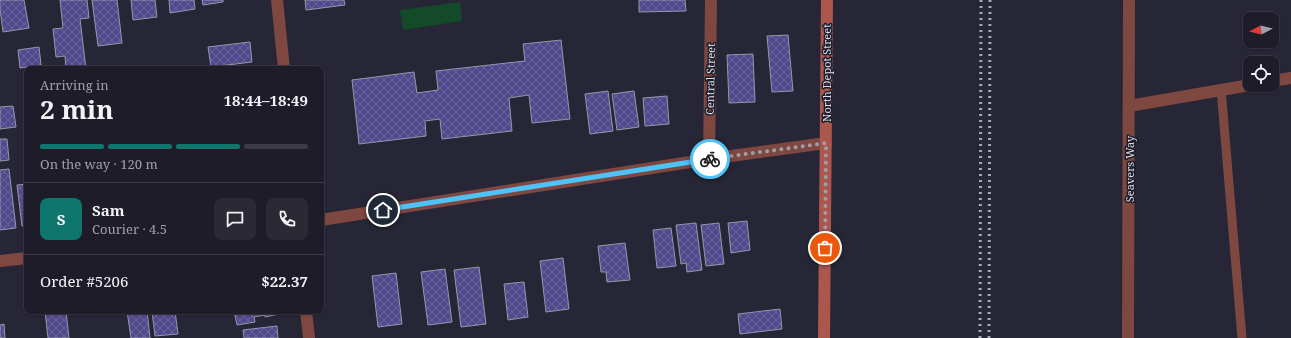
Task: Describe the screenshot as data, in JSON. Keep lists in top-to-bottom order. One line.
{"streets":{"street":["North Depot Street","Central Street","Seavers Way"]},"north":"left","page":{"heading":["2 min","Arriving in","18:44–18:49"],"panel":["Sam","Courier · 4.5","Order #5206","$22.37"],"bar":"On the way · 120 m","round":"S"}}
